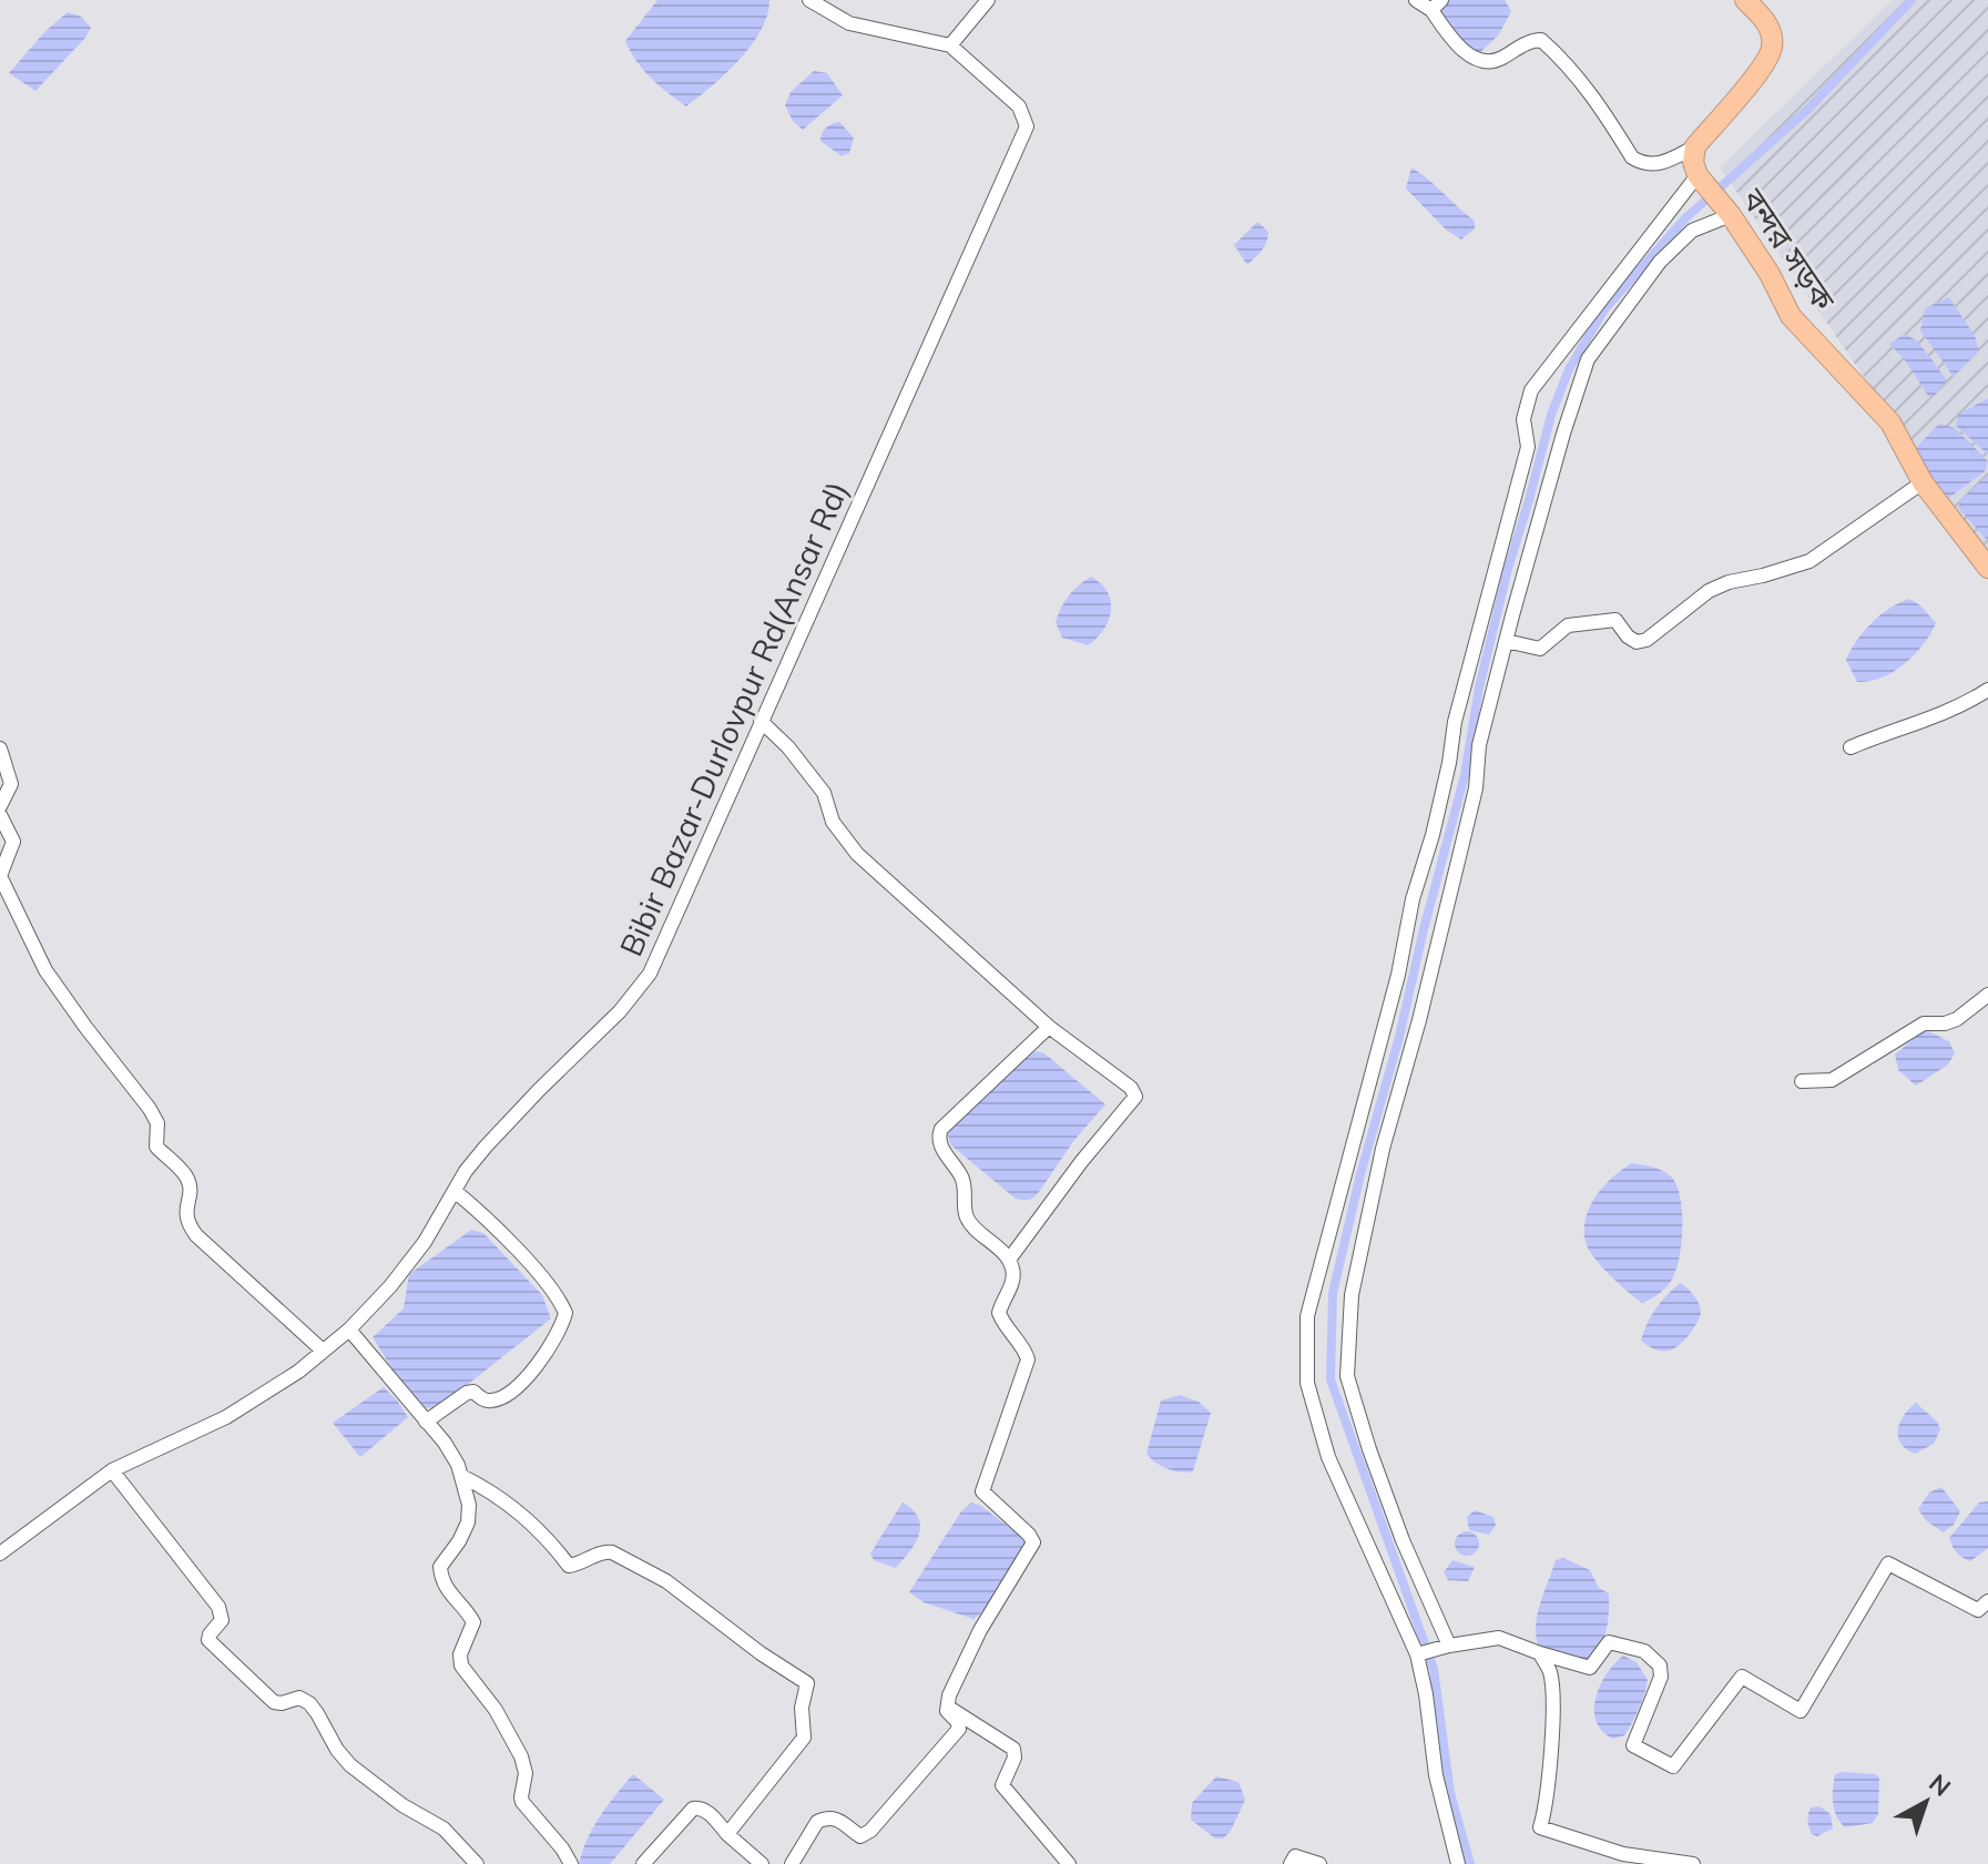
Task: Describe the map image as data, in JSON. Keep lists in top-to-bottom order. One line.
{"streets":{"highway":["বন্দর সড়ক"],"street":["Bibir Bazar-Durlovpur Rd(Ansar Rd)"]},"north":"top right"}
